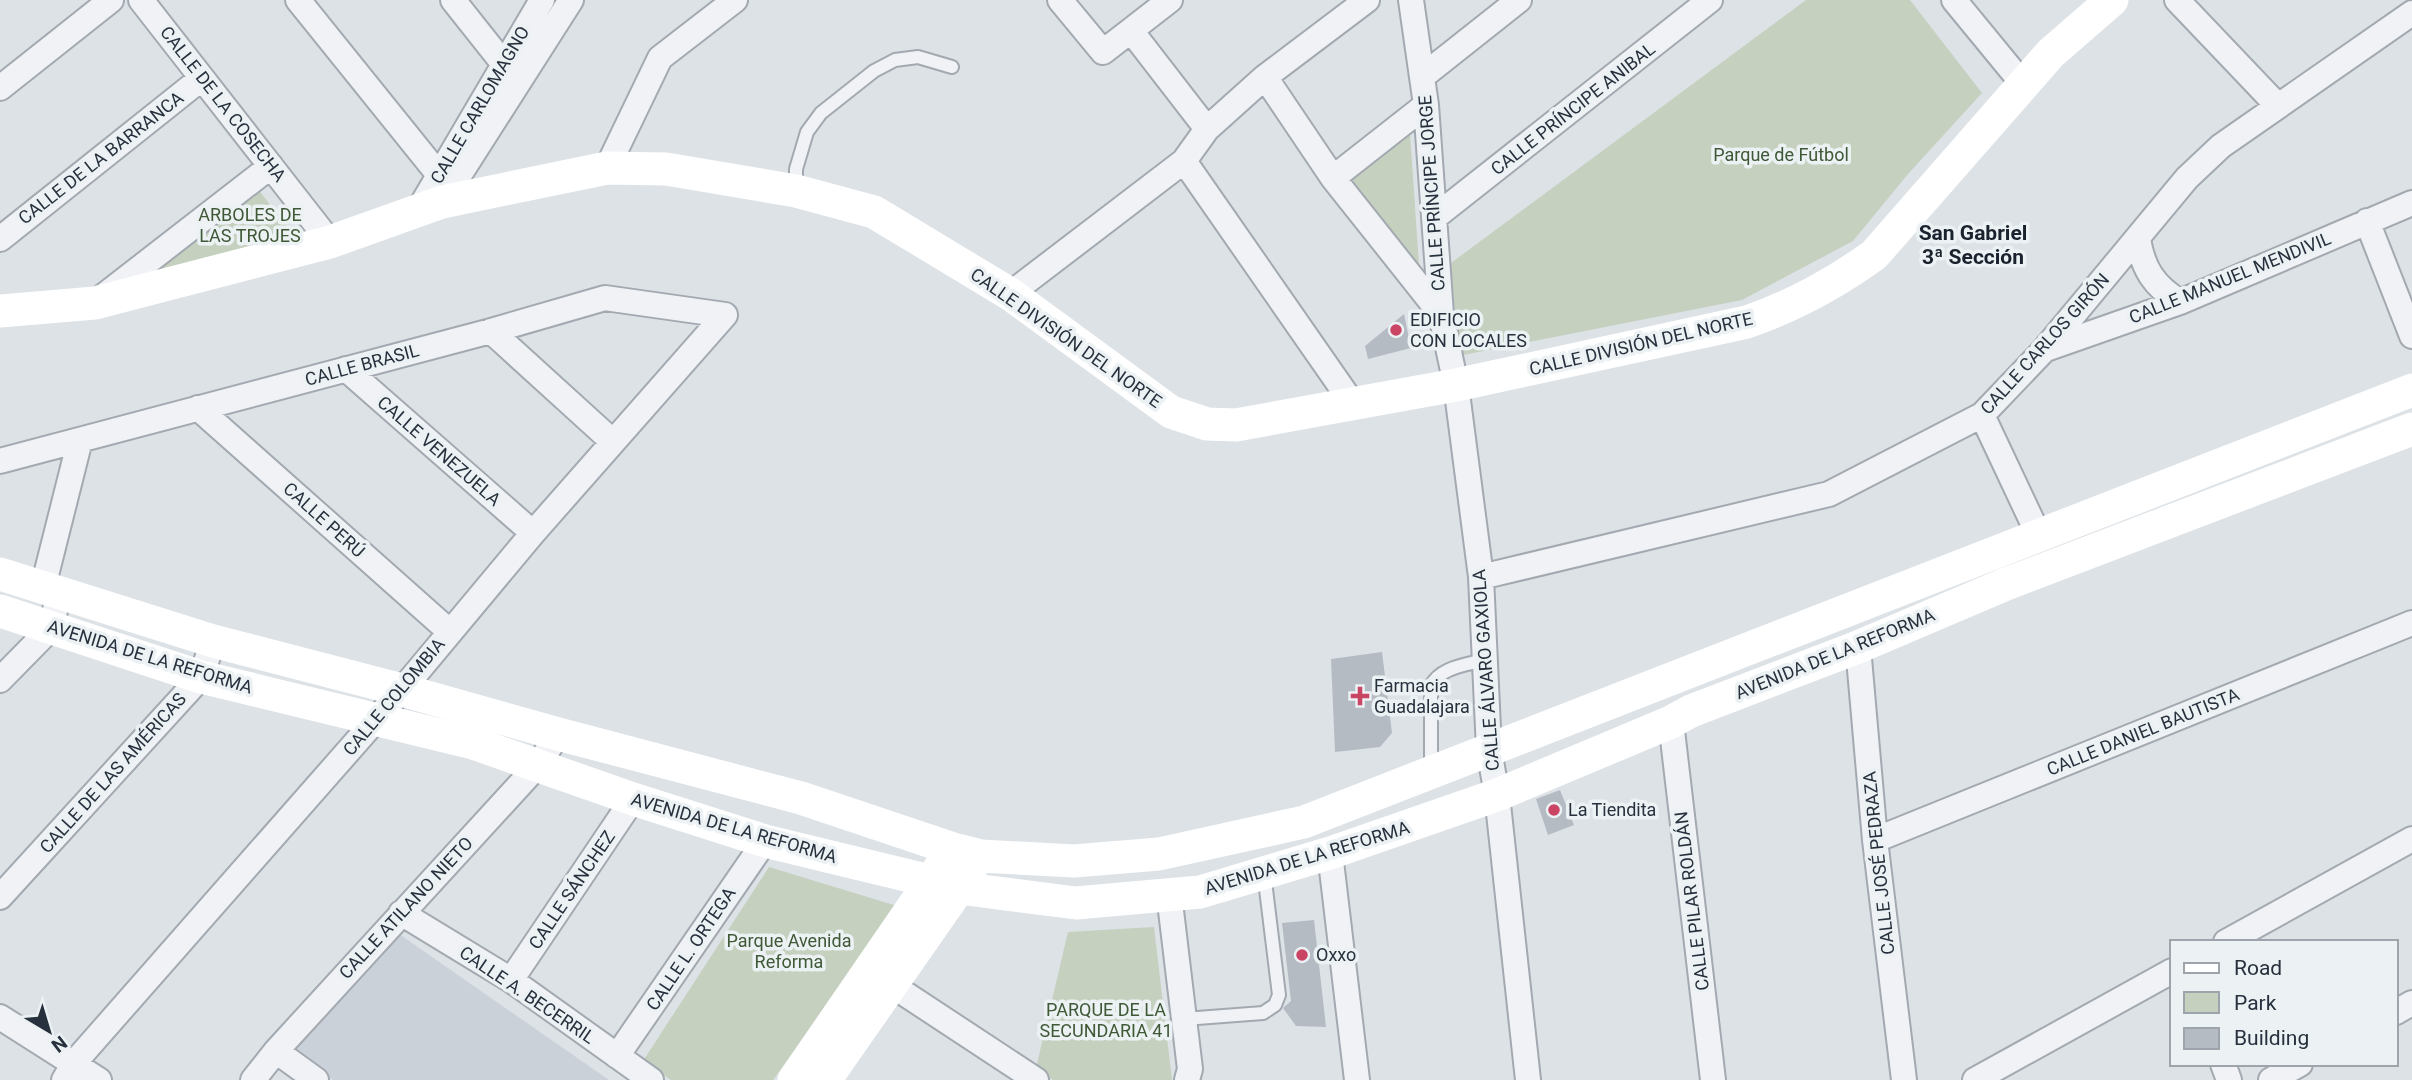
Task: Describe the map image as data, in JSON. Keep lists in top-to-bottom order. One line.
{"streets":{"main road":["CALLE DIVISIÓN DEL NORTE","AVENIDA DE LA REFORMA"],"street":["CALLE DE LA COSECHA","CALLE CARLOMAGNO","CALLE PRÍNCIPE ANIBAL","CALLE DE LA BARRANCA","CALLE PRÍNCIPE JORGE","CALLE MANUEL MENDIVIL","CALLE CARLOS GIRÓN","CALLE BRASIL","CALLE VENEZUELA","CALLE PERÚ","CALLE ÁLVARO GAXIOLA","CALLE COLOMBIA","CALLE DANIEL BAUTISTA","CALLE DE LAS AMÉRICAS","CALLE JOSÉ PEDRAZA","CALLE SÁNCHEZ","CALLE PILAR ROLDÁN","CALLE ATILANO NIETO","CALLE L. ORTEGA","CALLE A. BECERRIL"]},"crossings":[["CALLE DE LA COSECHA","CALLE DE LA BARRANCA"],["CALLE DE LA COSECHA","CALLE DIVISIÓN DEL NORTE"],["CALLE CARLOMAGNO","CALLE DIVISIÓN DEL NORTE"],["CALLE PRÍNCIPE ANIBAL","CALLE PRÍNCIPE JORGE"],["CALLE PRÍNCIPE JORGE","CALLE DIVISIÓN DEL NORTE"],["CALLE PRÍNCIPE JORGE","CALLE ÁLVARO GAXIOLA"],["CALLE MANUEL MENDIVIL","CALLE CARLOS GIRÓN"],["CALLE DIVISIÓN DEL NORTE","CALLE ÁLVARO GAXIOLA"],["CALLE CARLOS GIRÓN","CALLE ÁLVARO GAXIOLA"],["CALLE BRASIL","CALLE VENEZUELA"],["CALLE BRASIL","CALLE PERÚ"],["CALLE BRASIL","CALLE COLOMBIA"],["CALLE VENEZUELA","CALLE COLOMBIA"],["CALLE PERÚ","CALLE COLOMBIA"],["AVENIDA DE LA REFORMA","CALLE ÁLVARO GAXIOLA"],["AVENIDA DE LA REFORMA","CALLE COLOMBIA"],["AVENIDA DE LA REFORMA","CALLE DE LAS AMÉRICAS"],["AVENIDA DE LA REFORMA","CALLE JOSÉ PEDRAZA"],["AVENIDA DE LA REFORMA","CALLE SÁNCHEZ"],["AVENIDA DE LA REFORMA","CALLE PILAR ROLDÁN"],["AVENIDA DE LA REFORMA","CALLE ATILANO NIETO"],["AVENIDA DE LA REFORMA","CALLE L. ORTEGA"],["CALLE DANIEL BAUTISTA","CALLE JOSÉ PEDRAZA"],["CALLE SÁNCHEZ","CALLE A. BECERRIL"],["CALLE ATILANO NIETO","CALLE A. BECERRIL"],["CALLE L. ORTEGA","CALLE A. BECERRIL"]],"districts":["San Gabriel 3ª Sección"],"parks":["Parque de Fútbol","ARBOLES DE LAS TROJES","Parque Avenida Reforma","PARQUE DE LA SECUNDARIA 41"],"places":{"other":["EDIFICIO CON LOCALES","La Tiendita","Oxxo"],"health":["Farmacia Guadalajara"]},"legend":["Road","Park","Building"],"north":"bottom right"}
